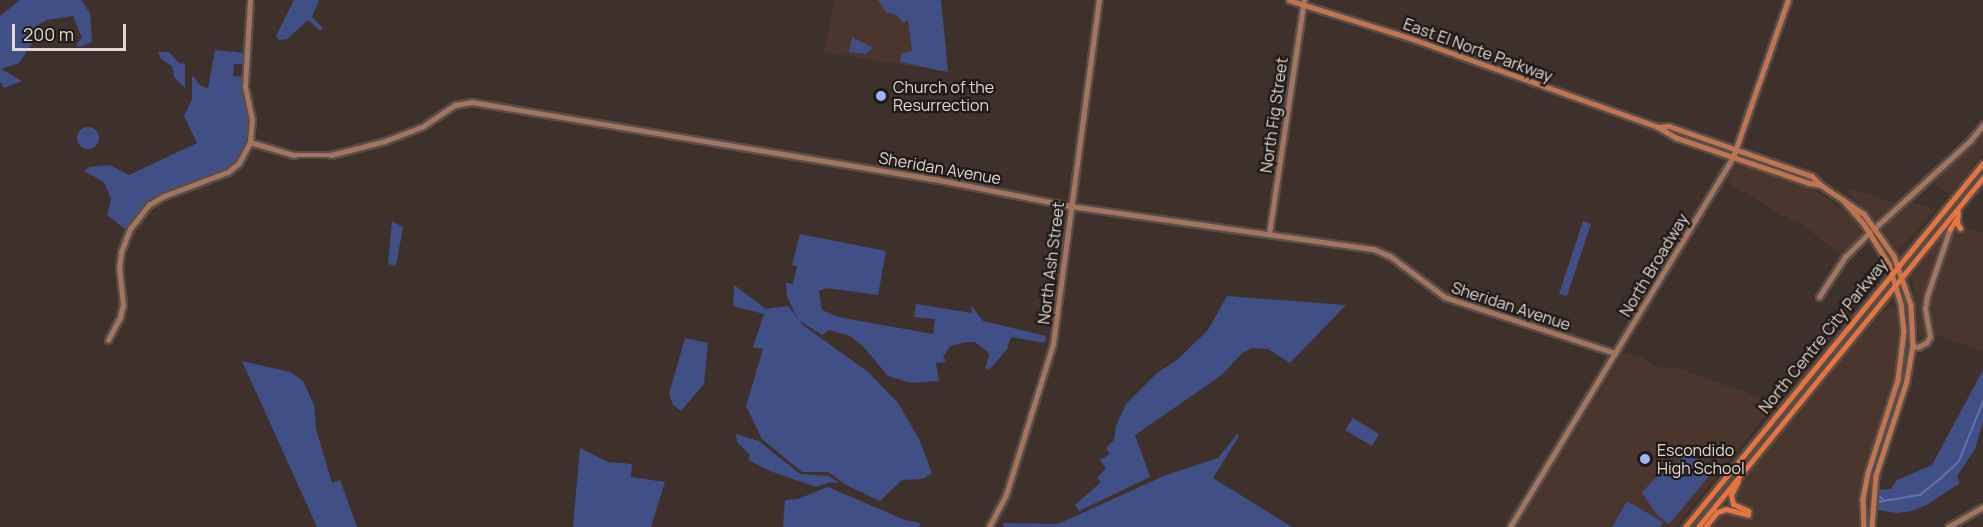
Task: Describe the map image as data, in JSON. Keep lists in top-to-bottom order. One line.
{"streets":{"highway":["North Centre City Parkway"],"main road":["East El Norte Parkway","North Broadway"],"street":["North Fig Street","Sheridan Avenue","North Ash Street"]},"crossings":[["East El Norte Parkway","North Fig Street"],["East El Norte Parkway","North Broadway"],["North Fig Street","Sheridan Avenue"],["Sheridan Avenue","North Ash Street"],["Sheridan Avenue","North Broadway"]],"places":["Church of the Resurrection","Escondido High School"],"scale_bar":"200 m"}
